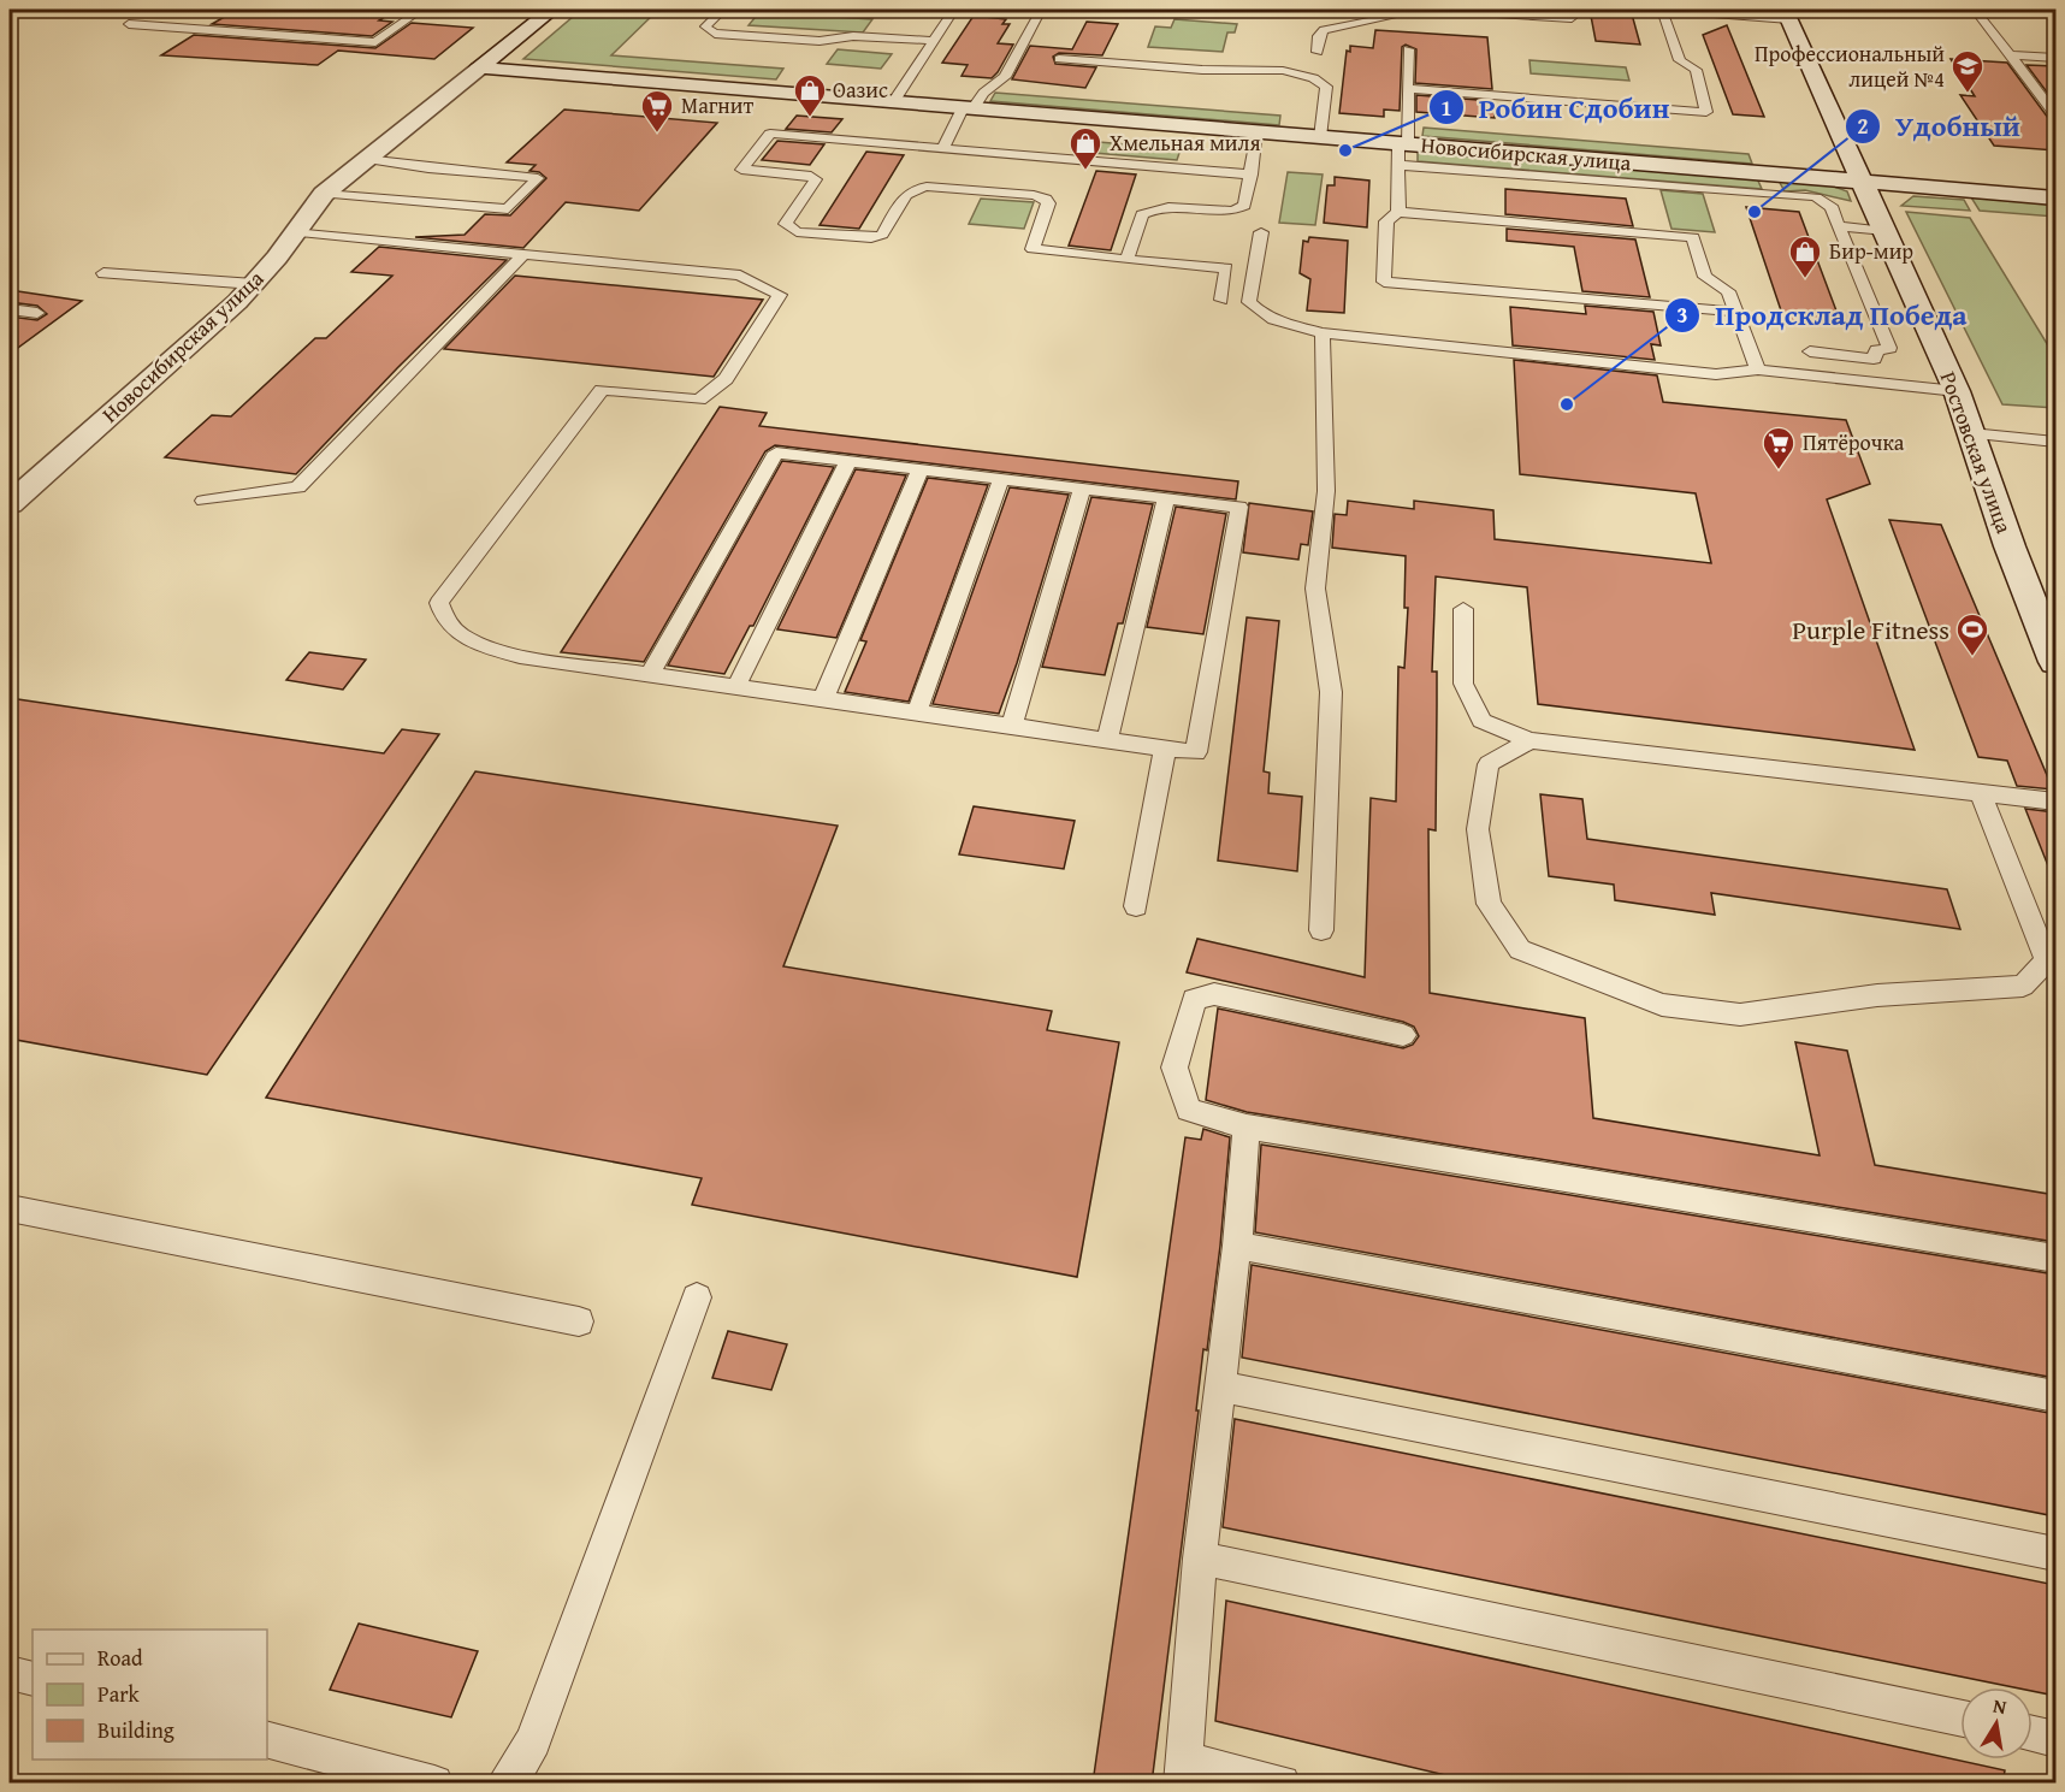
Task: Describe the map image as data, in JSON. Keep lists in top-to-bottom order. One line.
{"streets":{"street":["Новосибирская улица","Ростовская улица"]},"crossings":[["Новосибирская улица","Ростовская улица"]],"places":{"school or university":["Профессиональный лицей №4"],"shop":["Оазис","Хмельная миля","Бир-мир"],"supermarket":["Магнит","Пятёрочка"],"other":["Робин Сдобин","Удобный","Продсклад Победа"],"sports":["Purple Fitness"]},"legend":["Road","Park","Building"],"north":"top"}
